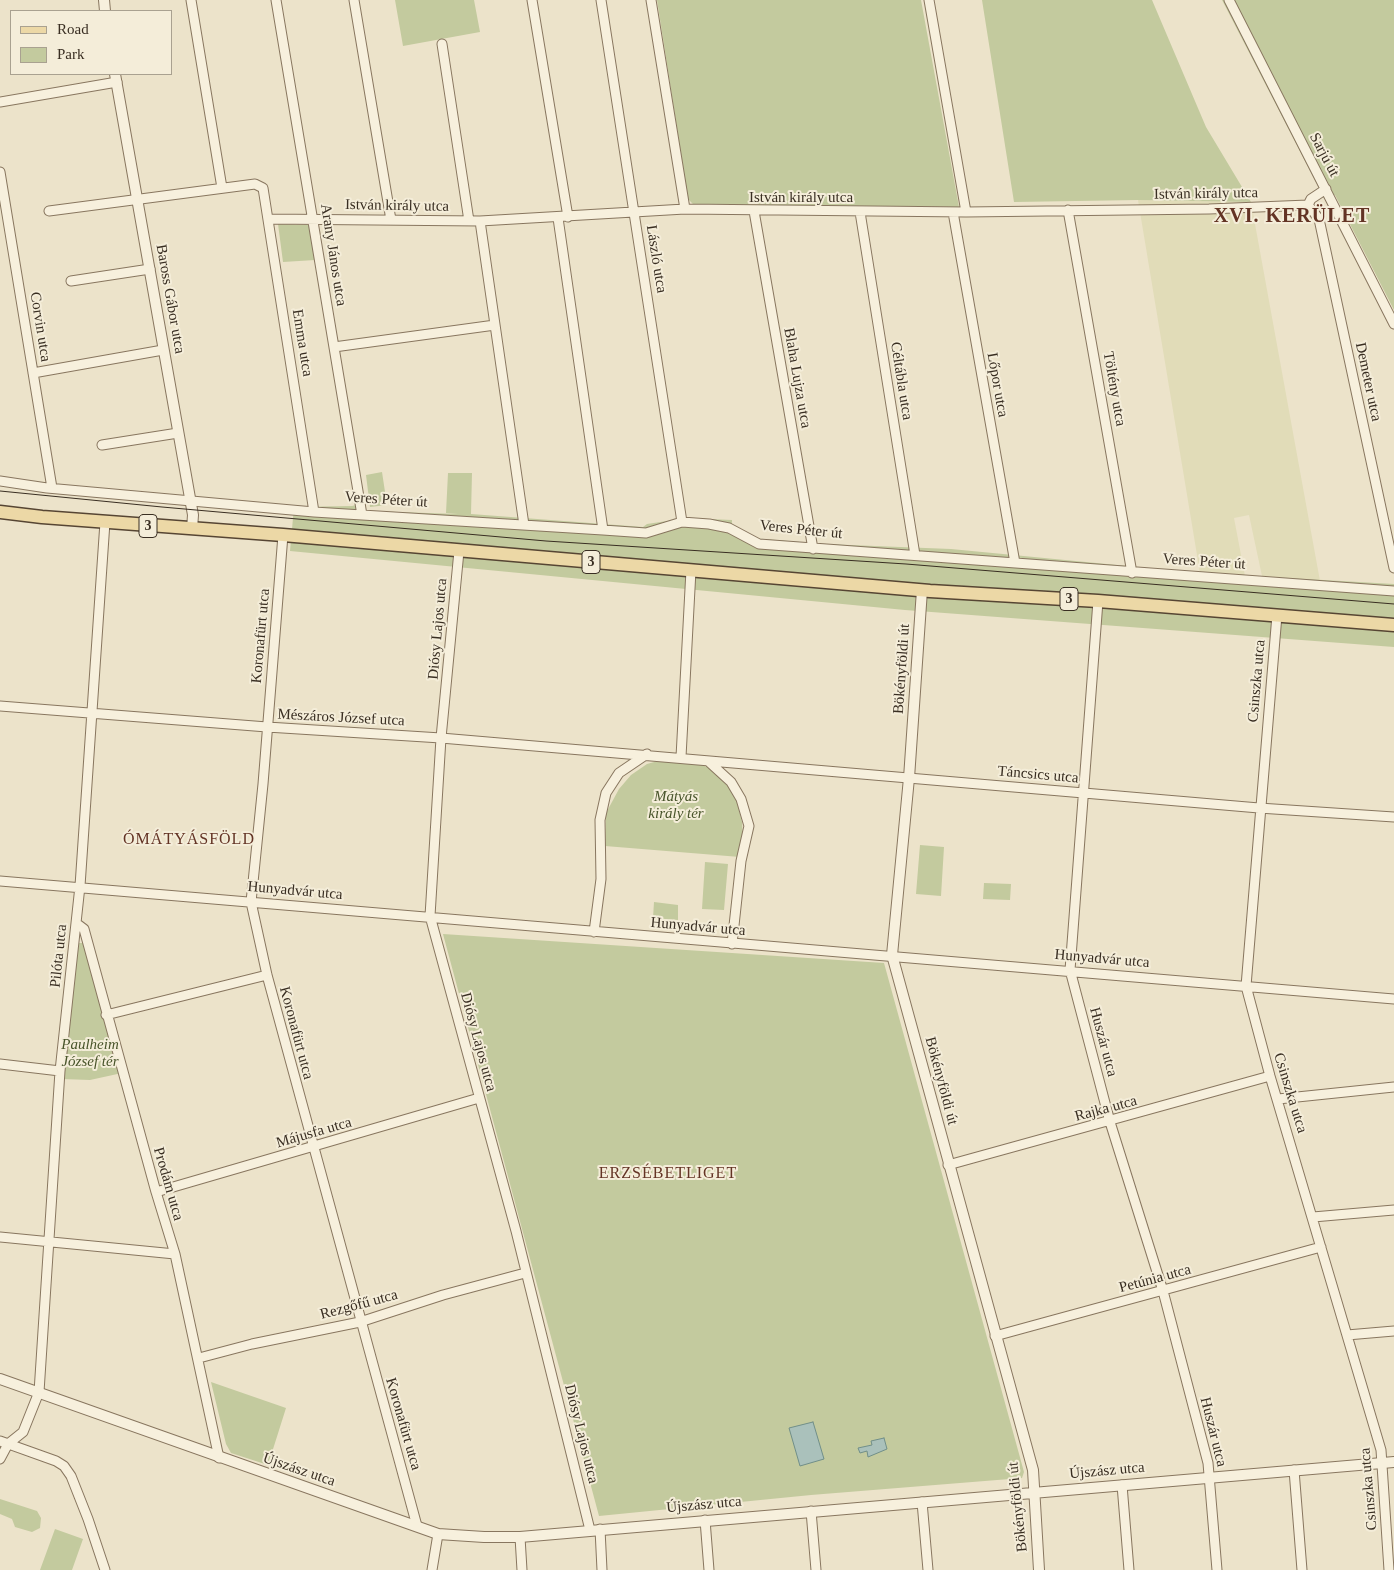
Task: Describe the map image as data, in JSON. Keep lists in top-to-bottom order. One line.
{"streets":{"main road":["3"],"street":["Sarjú út","István király utca","Arany János utca","László utca","Baross Gábor utca","Corvin utca","Emma utca","Blaha Lujza utca","Céltábla utca","Demeter utca","Lőpor utca","Töltény utca","Veres Péter út","Diósy Lajos utca","Koronafürt utca","Bökényföldi út","Csinszka utca","Mészáros József utca","Táncsics utca","Hunyadvár utca","Pilóta utca","Huszár utca","Rajka utca","Májusfa utca","Prodám utca","Petúnia utca","Rezgőfű utca","Újszász utca"]},"crossings":[["István király utca","Arany János utca"],["István király utca","László utca"],["István király utca","Emma utca"],["István király utca","Blaha Lujza utca"],["István király utca","Céltábla utca"],["István király utca","Demeter utca"],["István király utca","Lőpor utca"],["István király utca","Töltény utca"],["Arany János utca","Veres Péter út"],["László utca","Veres Péter út"],["Baross Gábor utca","Veres Péter út"],["Baross Gábor utca","3"],["Corvin utca","Veres Péter út"],["Emma utca","Veres Péter út"],["Blaha Lujza utca","Veres Péter út"],["Céltábla utca","Veres Péter út"],["Lőpor utca","Veres Péter út"],["Töltény utca","Veres Péter út"],["3","Diósy Lajos utca"],["3","Koronafürt utca"],["3","Bökényföldi út"],["3","Csinszka utca"],["3","Pilóta utca"],["3","Huszár utca"],["Diósy Lajos utca","Mészáros József utca"],["Diósy Lajos utca","Hunyadvár utca"],["Diósy Lajos utca","Májusfa utca"],["Diósy Lajos utca","Rezgőfű utca"],["Diósy Lajos utca","Újszász utca"],["Koronafürt utca","Mészáros József utca"],["Koronafürt utca","Hunyadvár utca"],["Koronafürt utca","Májusfa utca"],["Koronafürt utca","Rezgőfű utca"],["Koronafürt utca","Újszász utca"],["Bökényföldi út","Táncsics utca"],["Bökényföldi út","Hunyadvár utca"],["Bökényföldi út","Rajka utca"],["Bökényföldi út","Petúnia utca"],["Bökényföldi út","Újszász utca"],["Csinszka utca","Táncsics utca"],["Csinszka utca","Hunyadvár utca"],["Csinszka utca","Rajka utca"],["Csinszka utca","Petúnia utca"],["Csinszka utca","Újszász utca"],["Mészáros József utca","Táncsics utca"],["Mészáros József utca","Pilóta utca"],["Táncsics utca","Huszár utca"],["Hunyadvár utca","Pilóta utca"],["Hunyadvár utca","Huszár utca"],["Pilóta utca","Prodám utca"],["Pilóta utca","Újszász utca"],["Huszár utca","Rajka utca"],["Huszár utca","Petúnia utca"],["Huszár utca","Újszász utca"],["Májusfa utca","Prodám utca"],["Prodám utca","Rezgőfű utca"],["Prodám utca","Újszász utca"]],"districts":["XVI. KERÜLET","ÓMÁTYÁSFÖLD","ERZSÉBETLIGET"],"parks":["Mátyás király tér","Paulheim József tér"],"legend":["Road","Park"]}
